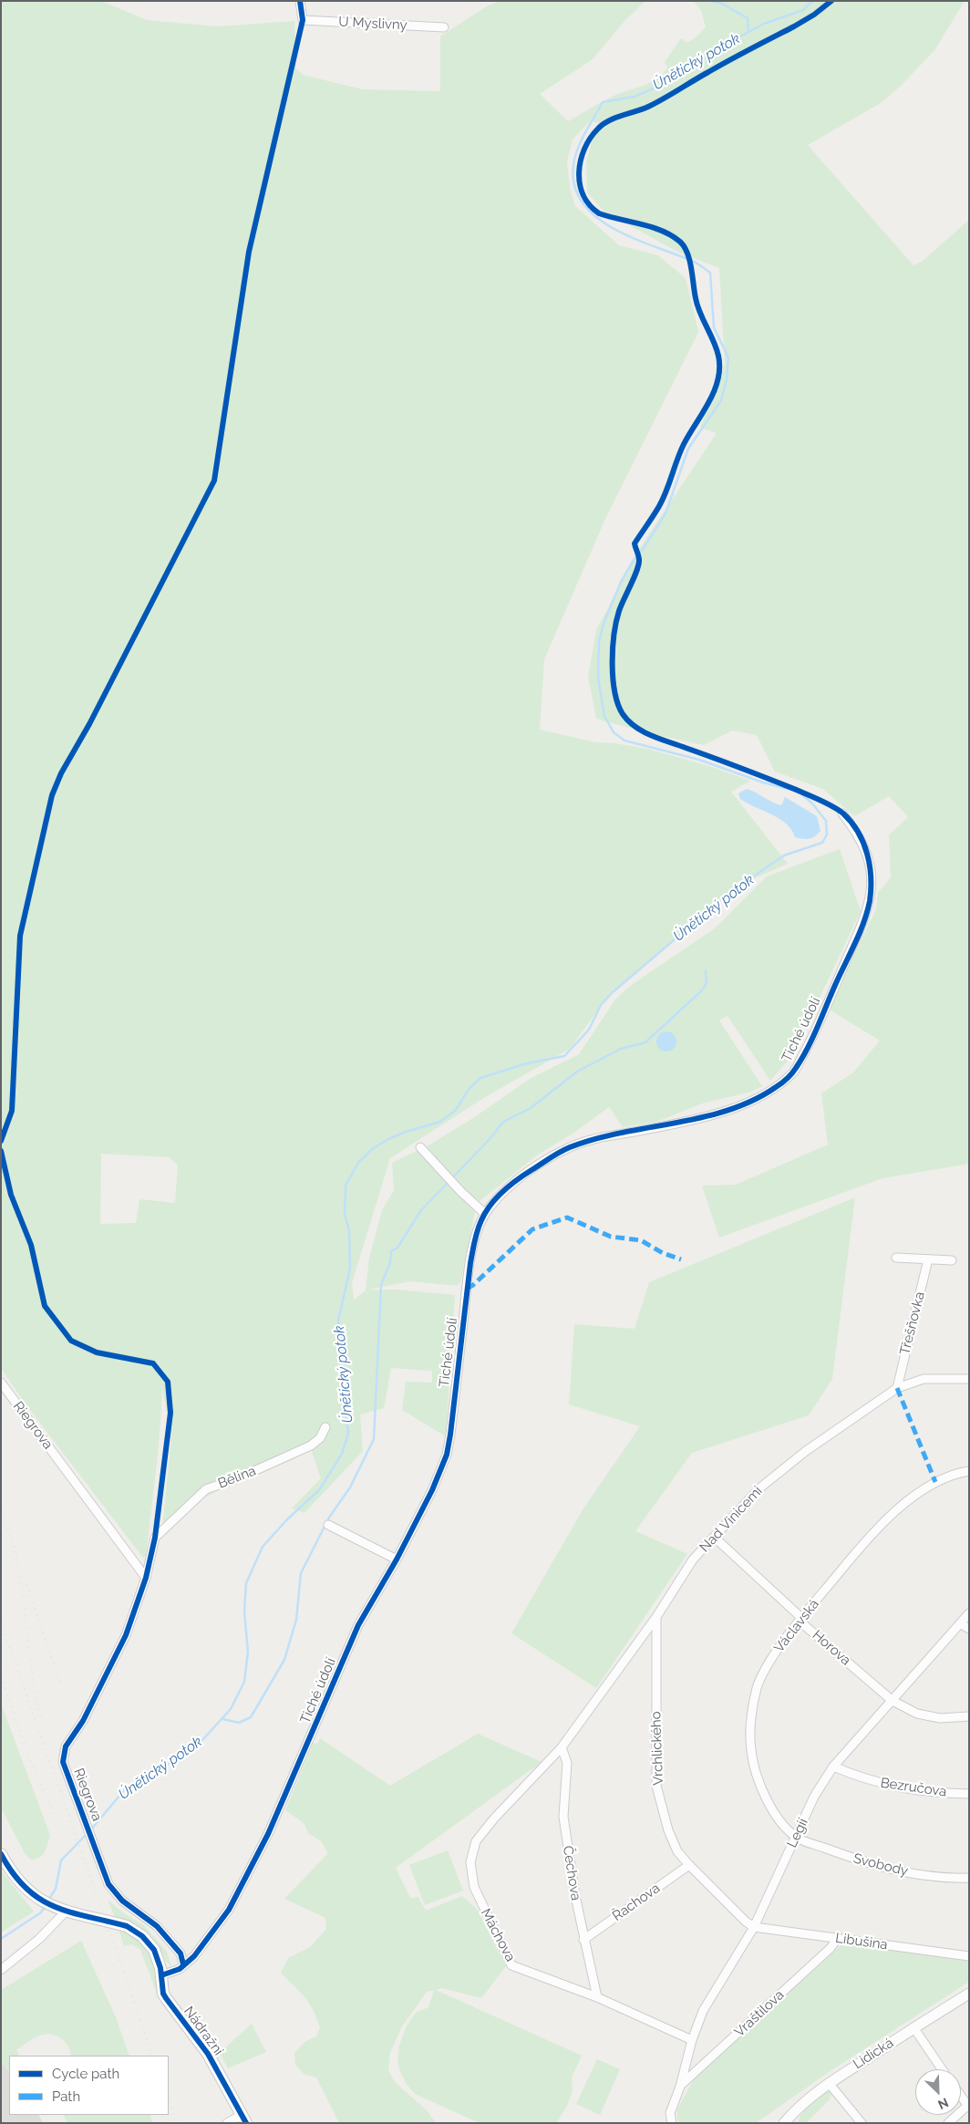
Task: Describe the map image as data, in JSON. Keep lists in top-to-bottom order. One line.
{"streets":{"main road":["Nádražní"],"street":["U Myslivny","Tiché údolí","Třešňovka","Riegrova","Bělina","Nad Vinicemi","Václavská","Horova","Vrchlického","Bezručova","Legií","Svobody","Čechova","Řachova","Máchova","Libušina","Vraštilova","Lidická"]},"crossings":[["Tiché údolí","Riegrova"],["Třešňovka","Nad Vinicemi"],["Riegrova","Bělina"],["Nad Vinicemi","Horova"],["Nad Vinicemi","Vrchlického"],["Nad Vinicemi","Čechova"],["Nad Vinicemi","Máchova"],["Václavská","Horova"],["Václavská","Legií"],["Václavská","Svobody"],["Horova","Legií"],["Vrchlického","Legií"],["Vrchlického","Řachova"],["Vrchlického","Libušina"],["Bezručova","Legií"],["Legií","Svobody"],["Legií","Máchova"],["Legií","Libušina"],["Legií","Vraštilova"],["Čechova","Řachova"],["Čechova","Máchova"],["Libušina","Vraštilova"]],"water":["Únětický potok"],"legend":["Cycle path","Path"],"north":"bottom right"}
